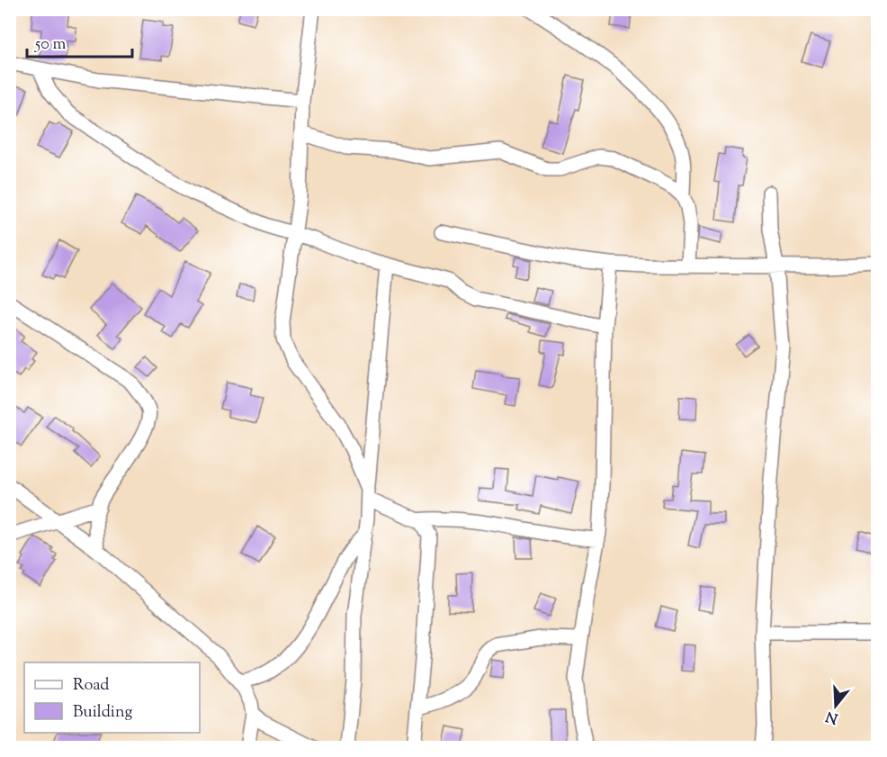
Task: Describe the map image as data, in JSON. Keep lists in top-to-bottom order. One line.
{"legend":["Road","Building"],"scale_bar":"50 m","north":"bottom"}
